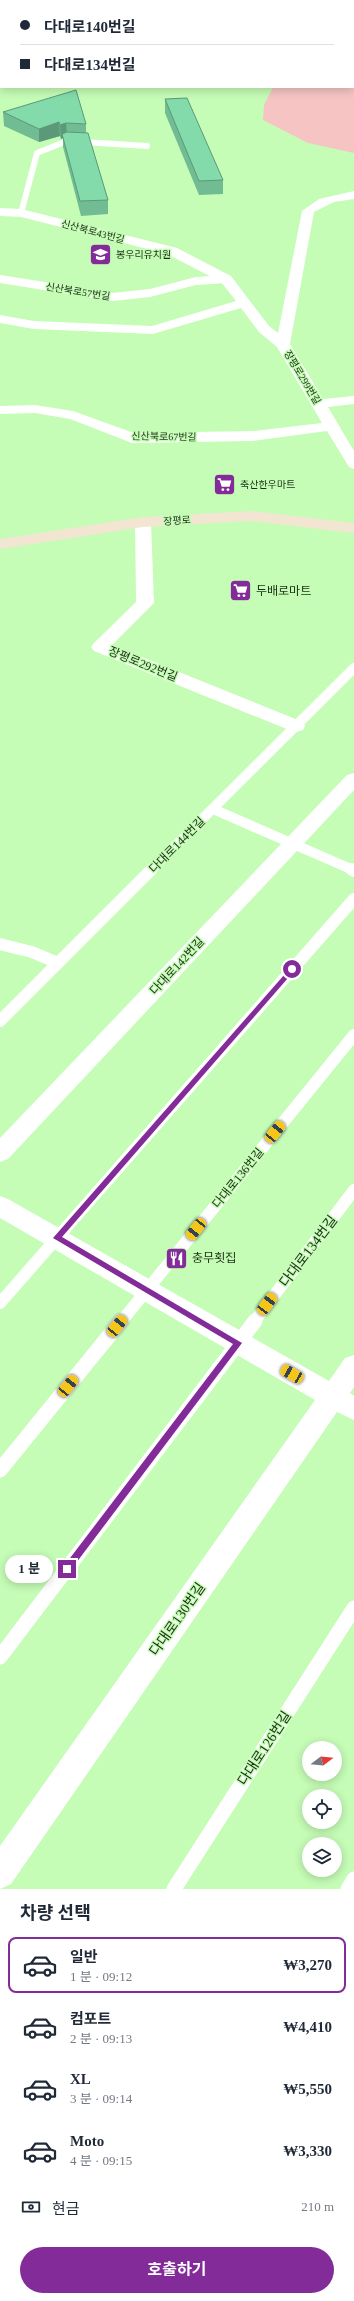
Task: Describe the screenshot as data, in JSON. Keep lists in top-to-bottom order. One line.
{"streets":{"main road":["장평로"],"street":["신산북로43번길","장평로299번길","신산북로67번길","장평로292번길","다대로142번길","다대로130번길"],"lane":["신산북로57번길","다대로144번길","다대로136번길","다대로134번길","다대로126번길"]},"crossings":[["신산북로43번길","신산북로57번길"],["신산북로43번길","장평로299번길"],["신산북로57번길","장평로299번길"],["장평로299번길","신산북로67번길"],["장평로","장평로292번길"],["장평로292번길","다대로144번길"]],"places":{"school or university":["봉우리유치원"],"supermarket":["축산한우마트","두배로마트"],"restaurant":["충무횟집"]},"north":"right","page":{"banner":["다대로140번길","다대로134번길"],"bubble":"1 분","heading":"차량 선택","list":[{"name":"일반","note":"1 분 · 09:12","value":"₩3,270"},{"name":"컴포트","note":"2 분 · 09:13","value":"₩4,410"},{"name":"XL","note":"3 분 · 09:14","value":"₩5,550"},{"name":"Moto","note":"4 분 · 09:15","value":"₩3,330"}],"pay":["현금","210 m"],"buttons":"호출하기"}}
